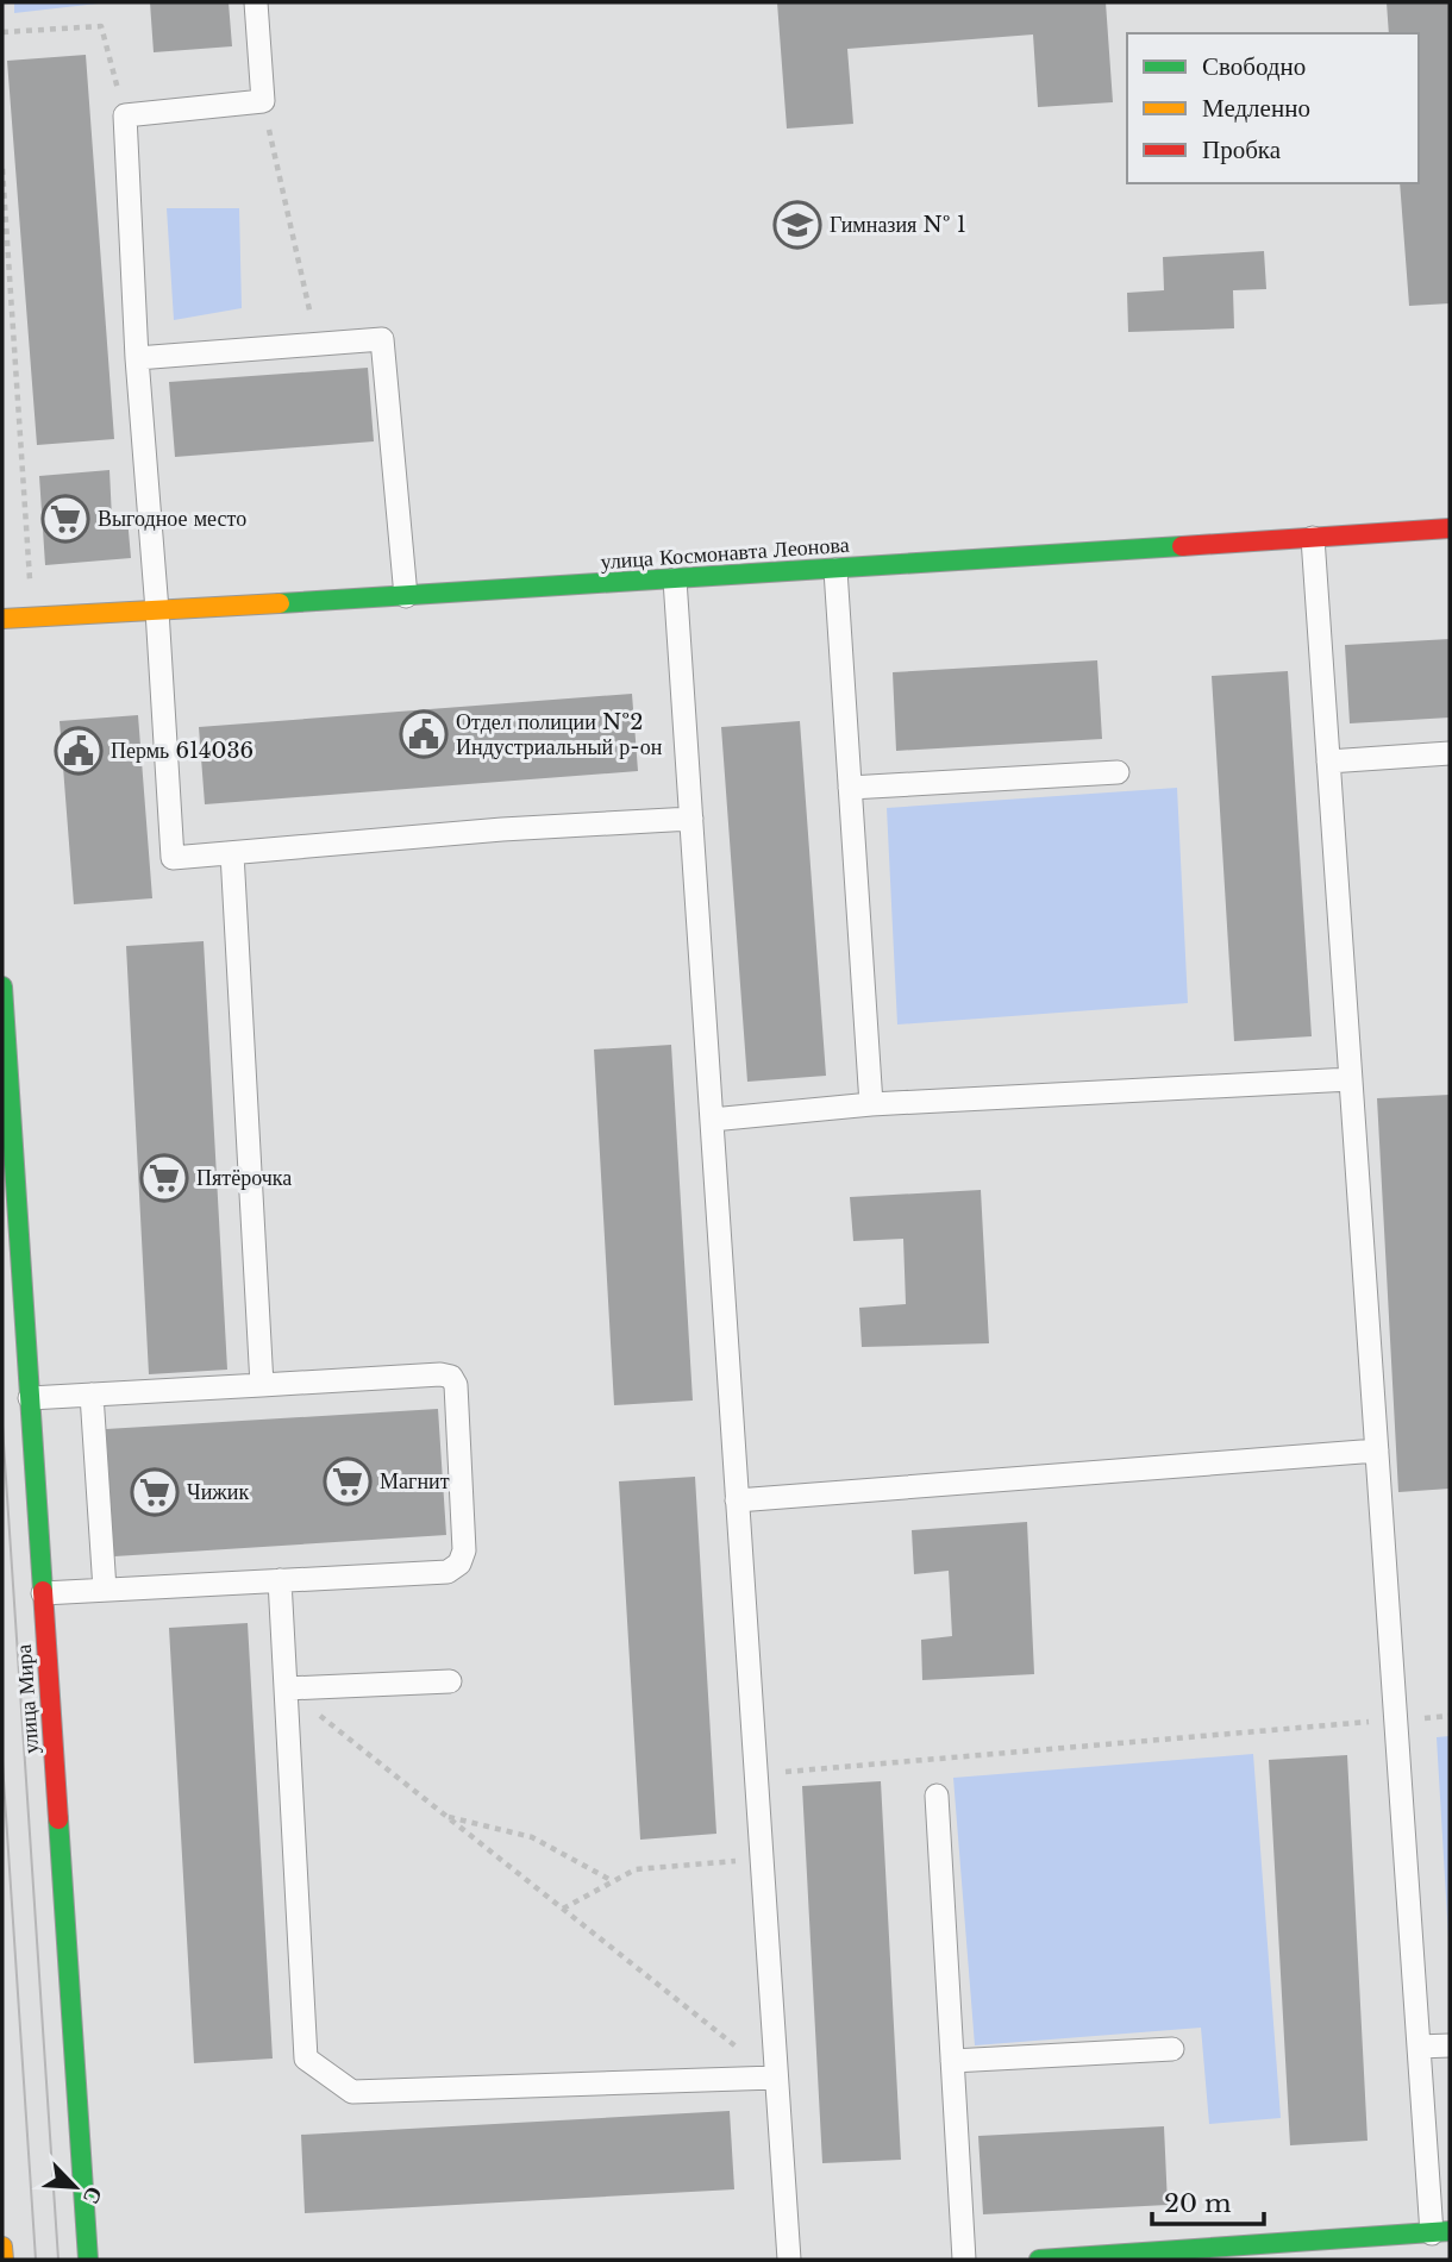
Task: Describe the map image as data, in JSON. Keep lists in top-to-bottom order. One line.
{"streets":{"main road":["улица Космонавта Леонова","улица Мира"]},"places":{"school or university":["Гимназия № 1"],"supermarket":["Выгодное место","Пятёрочка","Магнит","Чижик"],"public building":["Отдел полиции №2 Индустриальный р-он","Пермь 614036"]},"legend":["Свободно","Медленно","Пробка"],"scale_bar":"20 m","north":"bottom right"}
